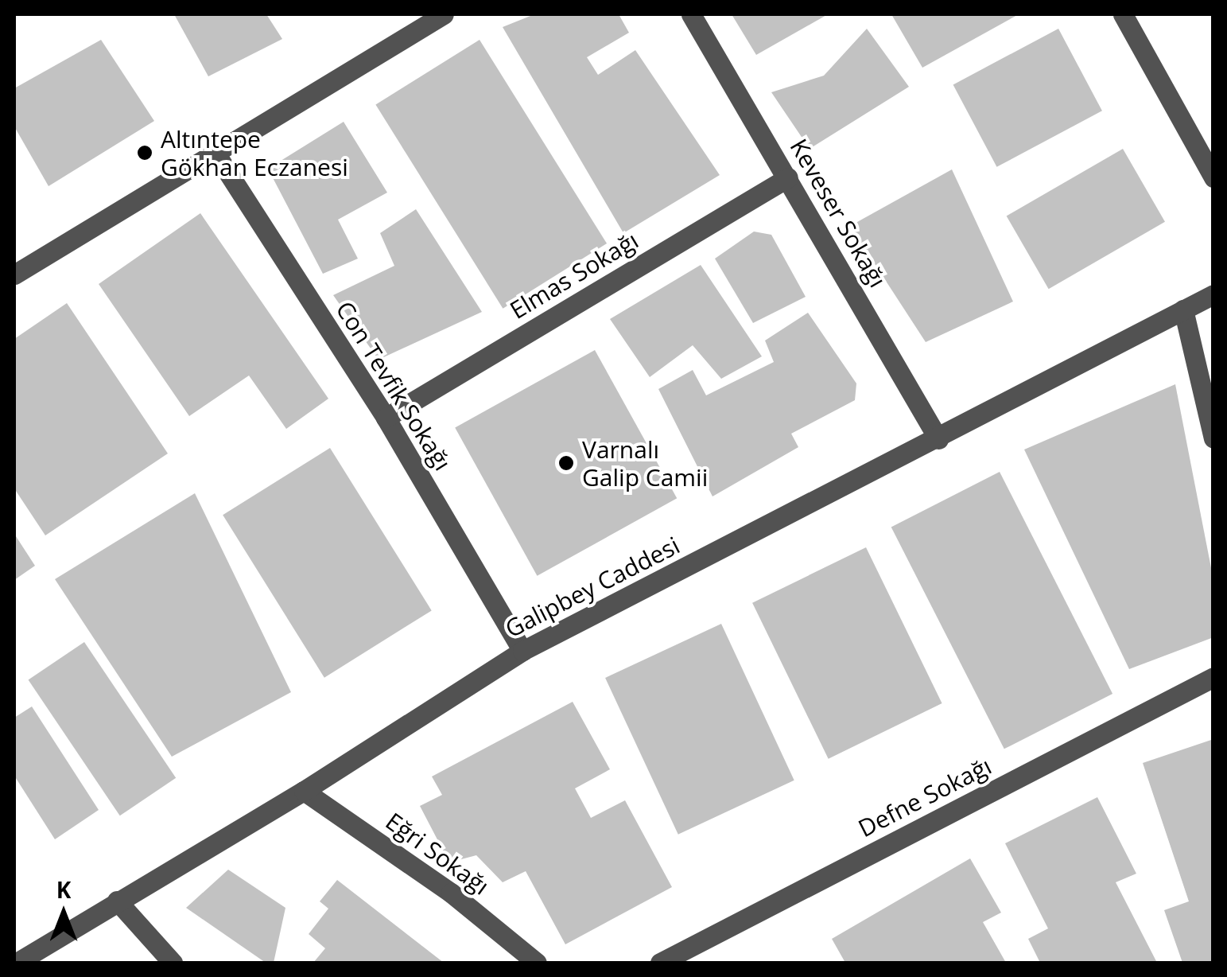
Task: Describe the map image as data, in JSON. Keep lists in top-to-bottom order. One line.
{"streets":{"street":["Keveser Sokağı","Elmas Sokağı","Con Tevfik Sokağı","Galipbey Caddesi","Defne Sokağı","Eğri Sokağı"]},"crossings":[["Keveser Sokağı","Elmas Sokağı"],["Keveser Sokağı","Galipbey Caddesi"],["Elmas Sokağı","Con Tevfik Sokağı"],["Con Tevfik Sokağı","Galipbey Caddesi"],["Galipbey Caddesi","Eğri Sokağı"]],"places":["Altıntepe Gökhan Eczanesi","Varnalı Galip Camii"],"north":"top"}
